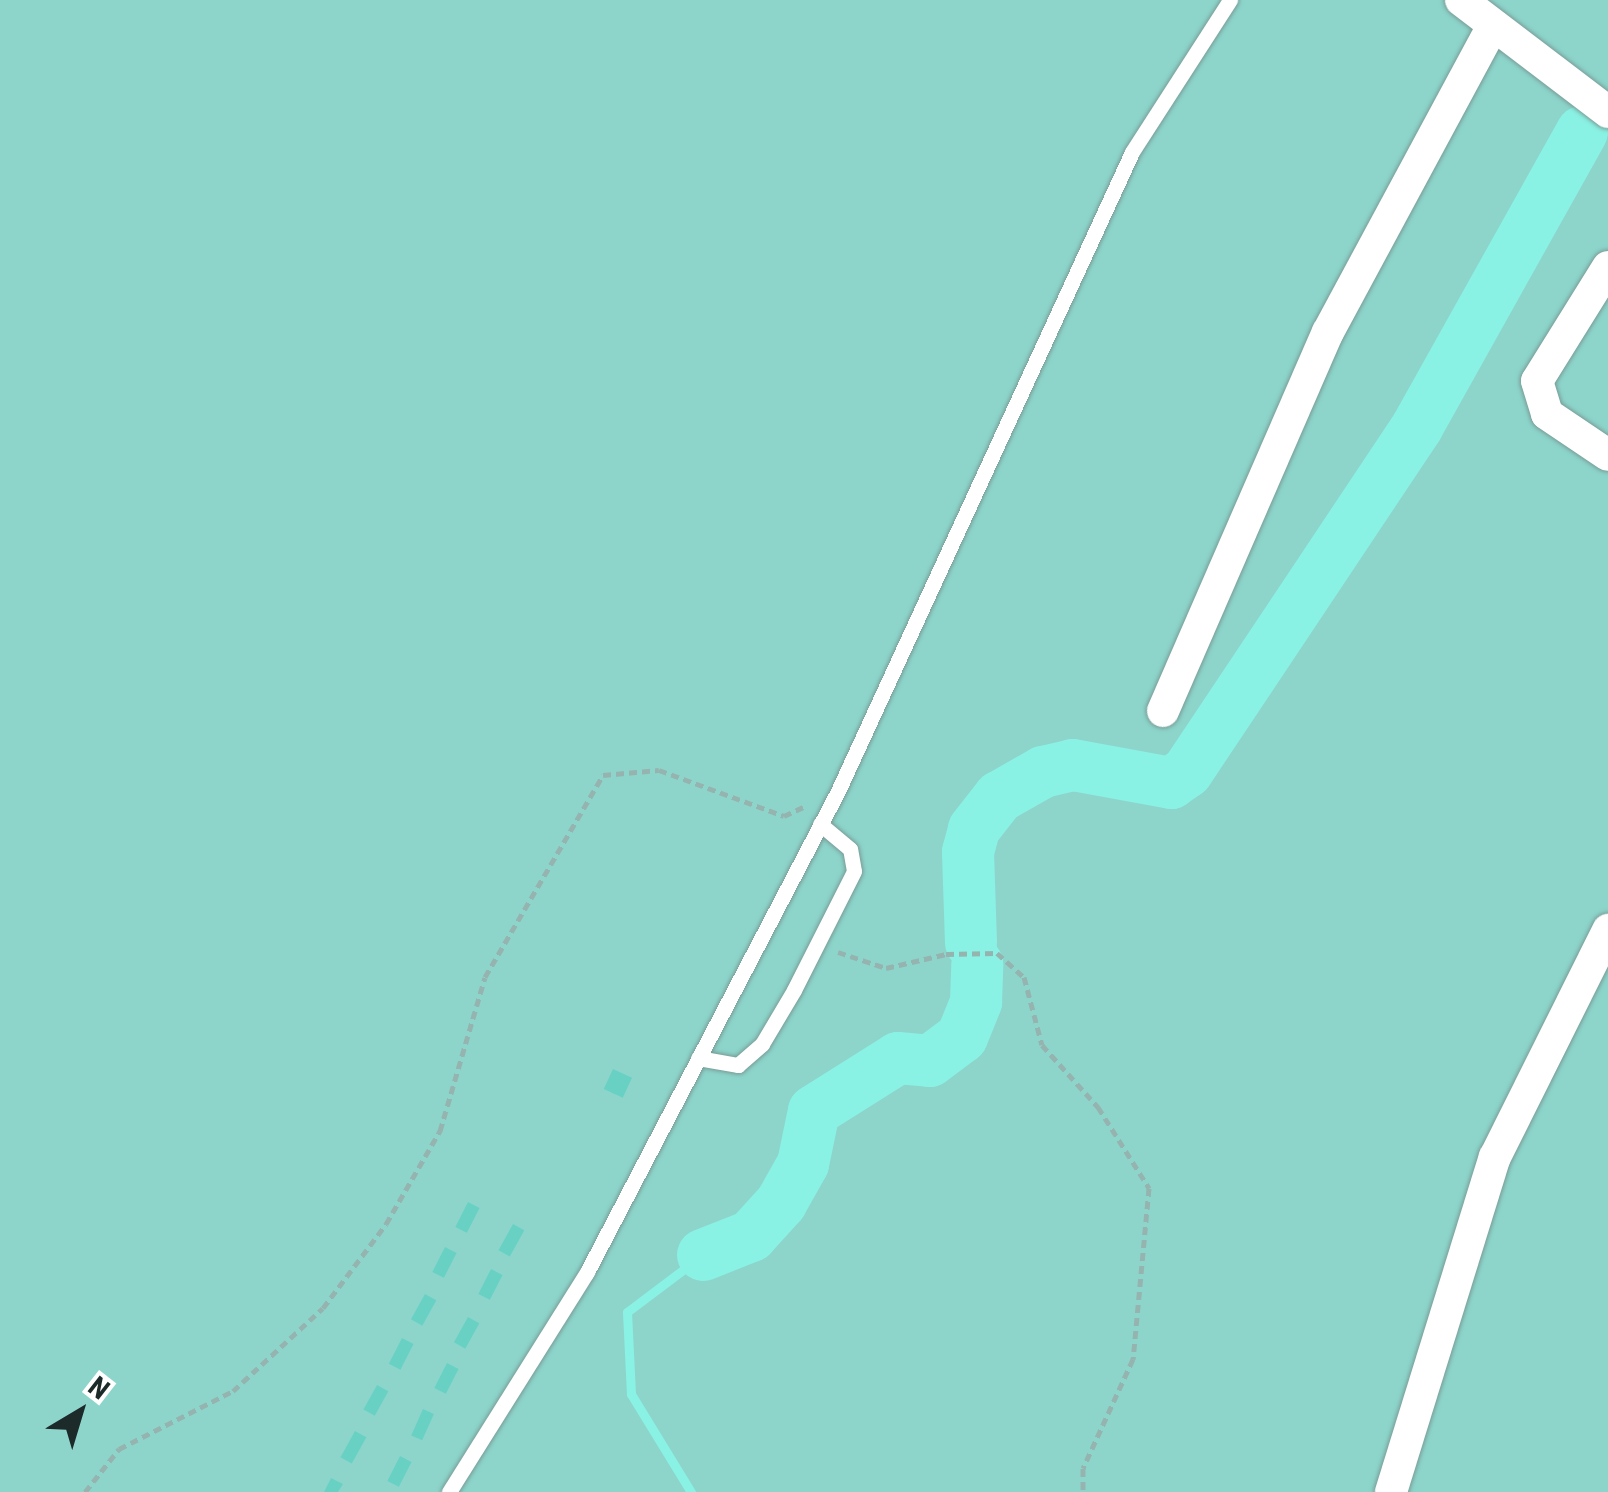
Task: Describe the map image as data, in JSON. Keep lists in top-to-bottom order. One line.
{"north":"top right"}
